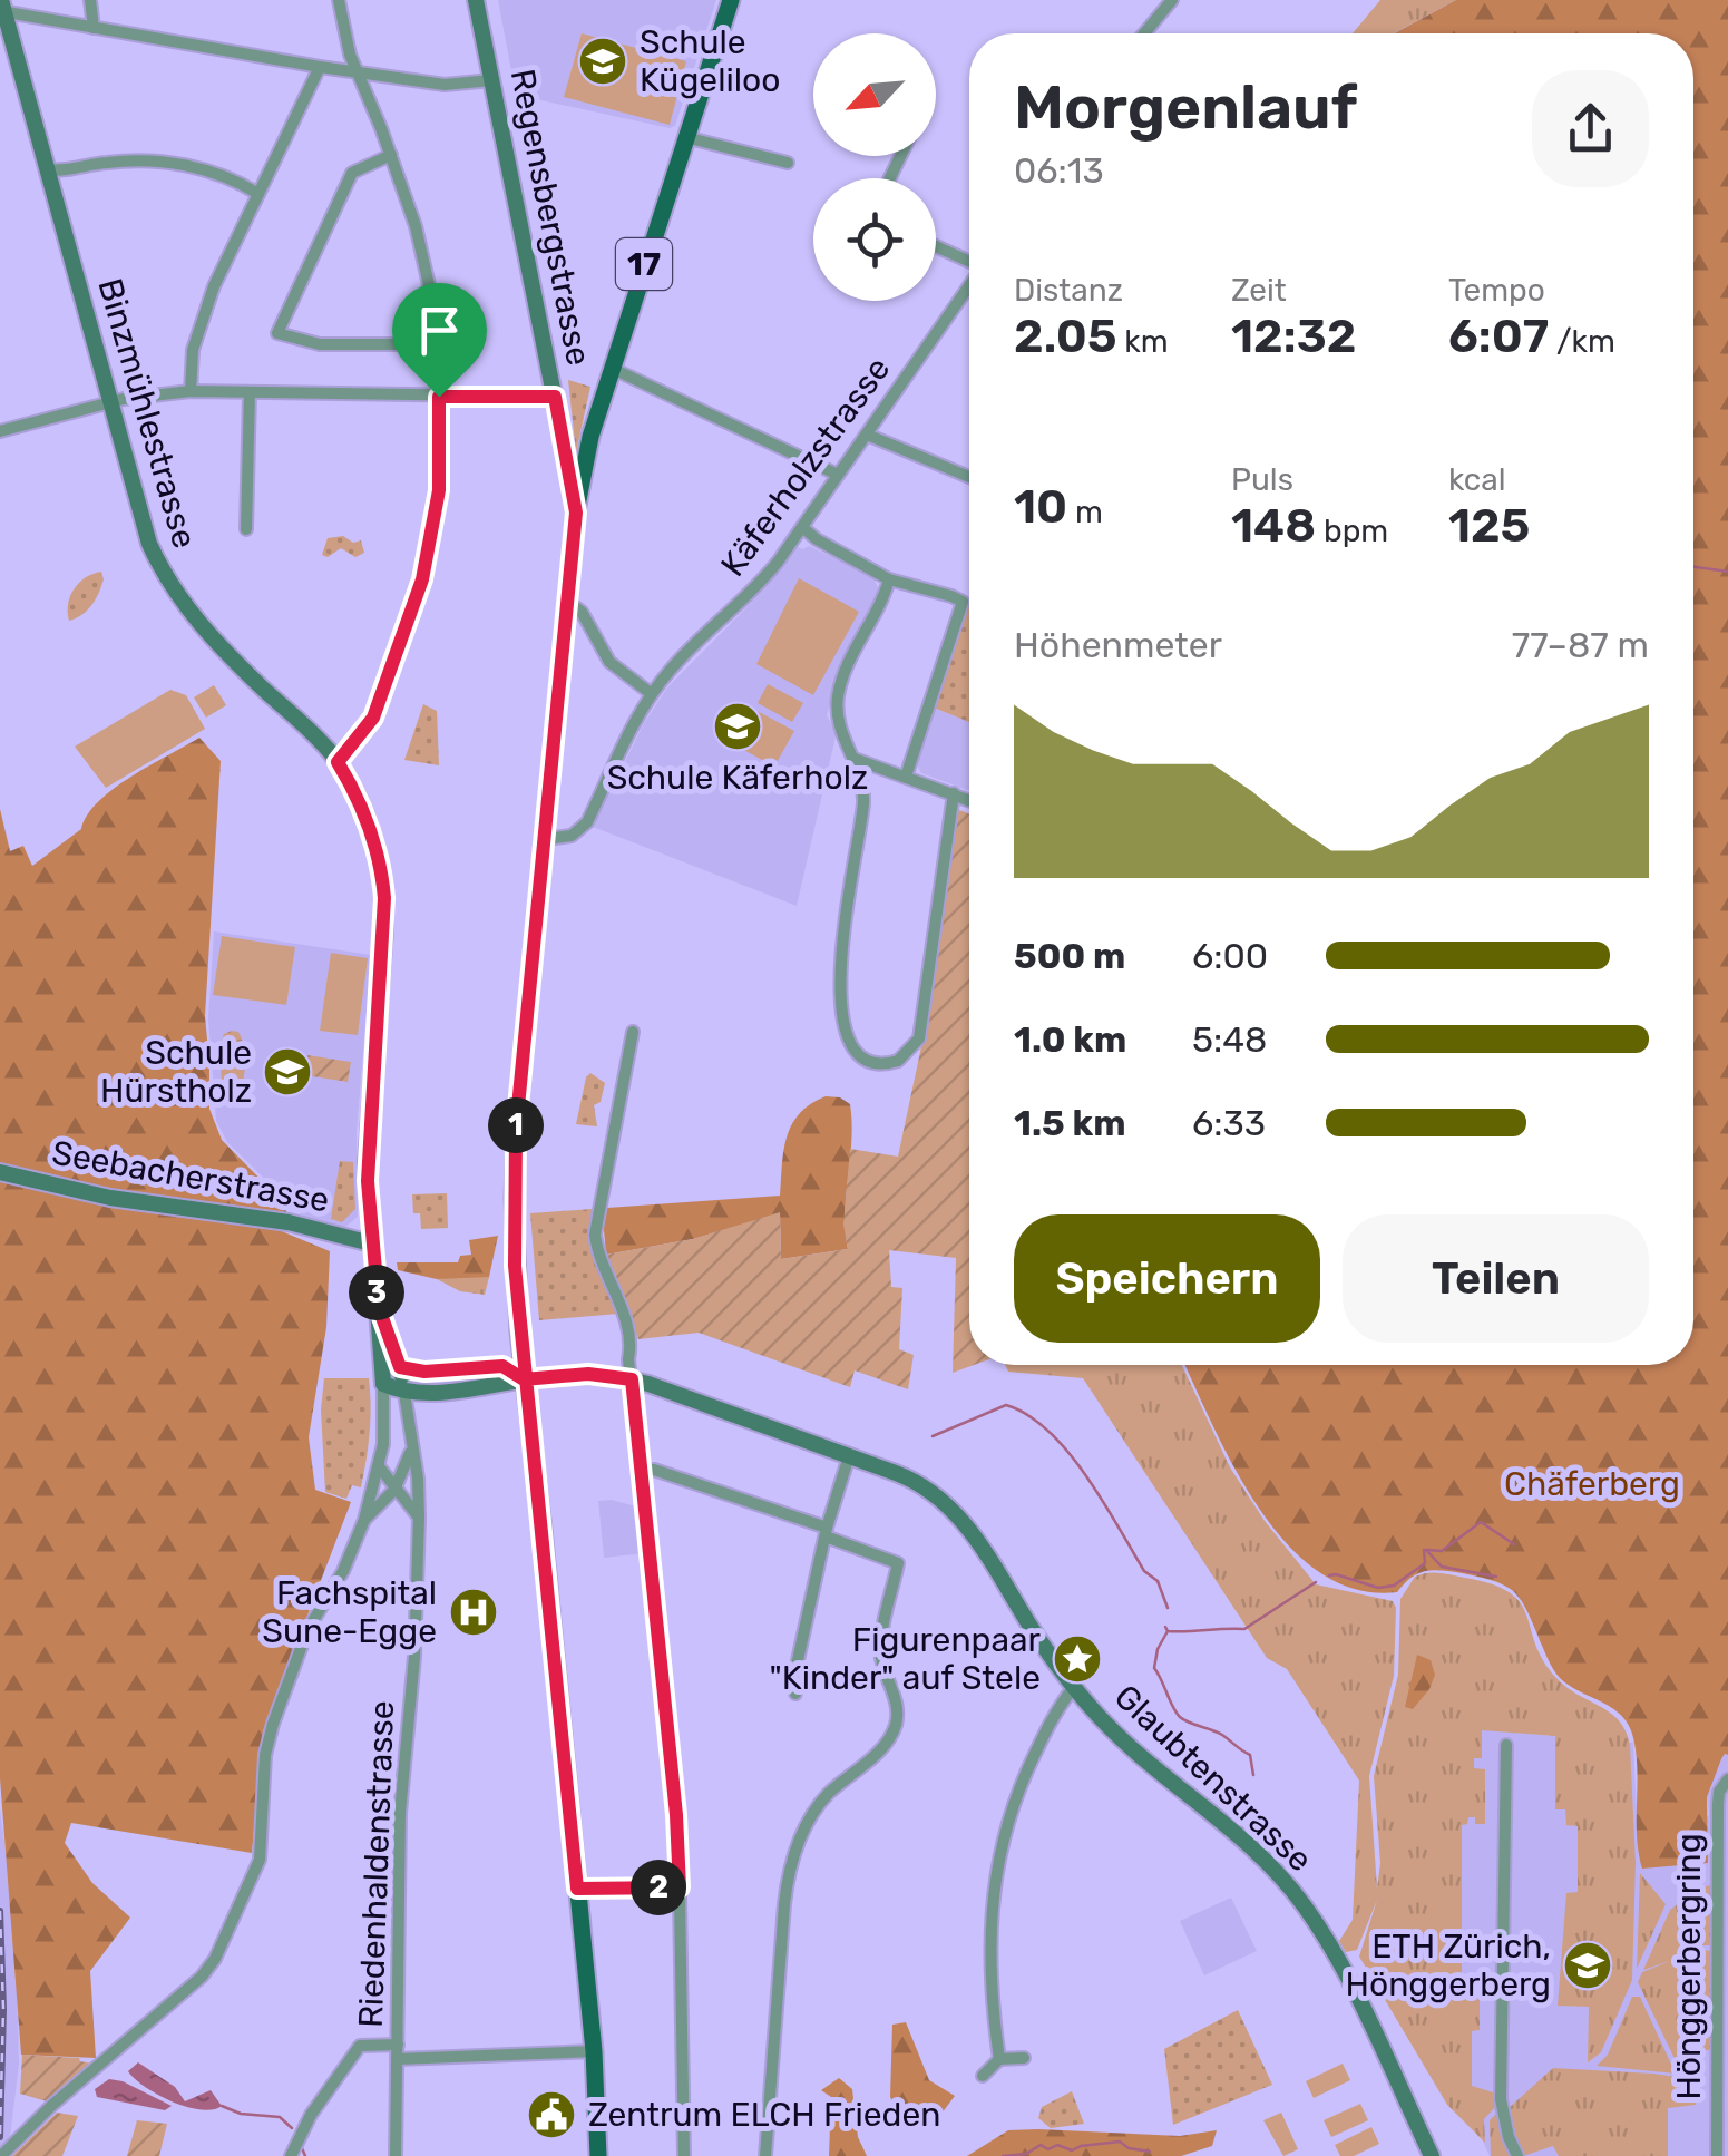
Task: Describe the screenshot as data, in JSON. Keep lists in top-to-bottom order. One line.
{"streets":{"main road":["17"],"street":["Regensbergstrasse","Binzmühlestrasse","Käferholzstrasse","Seebacherstrasse","Glaubtenstrasse","Riedenhaldenstrasse","Hönggerbergring"]},"crossings":[["Regensbergstrasse","17"],["17","Käferholzstrasse"],["17","Glaubtenstrasse"],["Binzmühlestrasse","Seebacherstrasse"],["Binzmühlestrasse","Riedenhaldenstrasse"]],"parks":["Chäferberg"],"places":{"school or university":["Schule Kügeliloo","Schule Käferholz","Schule Hürstholz","ETH Zürich, Hönggerberg"],"hospital":["Fachspital Sune-Egge"],"place":["Figurenpaar \"Kinder\" auf Stele"],"public building":["Zentrum ELCH Frieden"]},"north":"bottom left","page":{"heading":["Morgenlauf","06:13"],"stats":[["Distanz","2.05 km"],["Zeit","12:32"],["Tempo","6:07 /km"],["10 m"],["Puls","148 bpm"],["kcal","125"]],"chart":["Höhenmeter","77–87 m"],"list":[{"name":"500 m","note":"6:00"},{"name":"1.0 km","note":"5:48"},{"name":"1.5 km","note":"6:33"}],"pins":["1","3","2"],"buttons":["Speichern","Teilen"]}}
